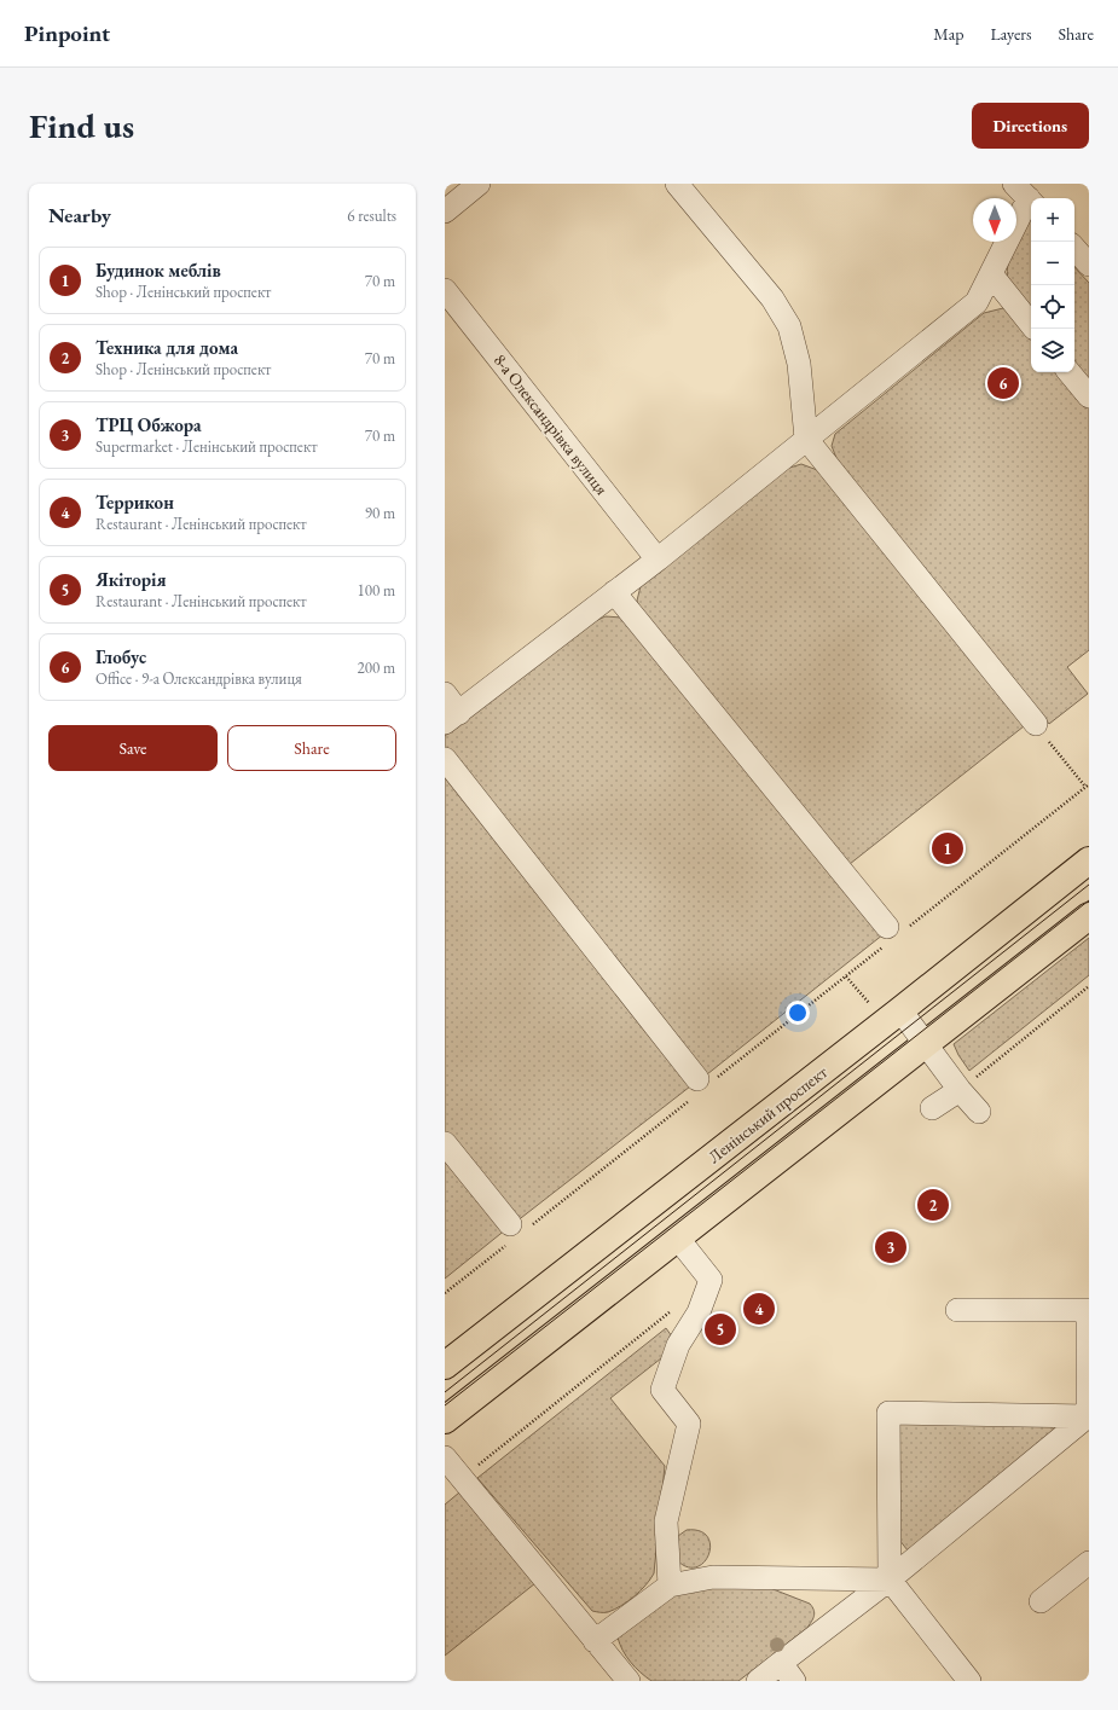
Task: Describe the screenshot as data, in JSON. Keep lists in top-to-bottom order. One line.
{"streets":{"main road":["Ленінський проспект"],"street":["8-а Олександрівка вулиця"]},"north":"bottom","page":{"header":"Pinpoint","nav":["Map","Layers","Share"],"buttons":["Directions",["Save","Share"]],"title":"Find us","heading":["Nearby","6 results"],"map_buttons":["+","−"],"list":[{"mark":"1","name":"Будинок меблів","note":"Shop · Ленінський проспект","value":"70 m"},{"mark":"2","name":"Техника для дома","note":"Shop · Ленінський проспект","value":"70 m"},{"mark":"3","name":"ТРЦ Обжора","note":"Supermarket · Ленінський проспект","value":"70 m"},{"mark":"4","name":"Террикон","note":"Restaurant · Ленінський проспект","value":"90 m"},{"mark":"5","name":"Якіторія","note":"Restaurant · Ленінський проспект","value":"100 m"},{"mark":"6","name":"Глобус","note":"Office · 9-а Олександрівка вулиця","value":"200 m"}],"pins":["6","1","2","3","4","5"]}}
